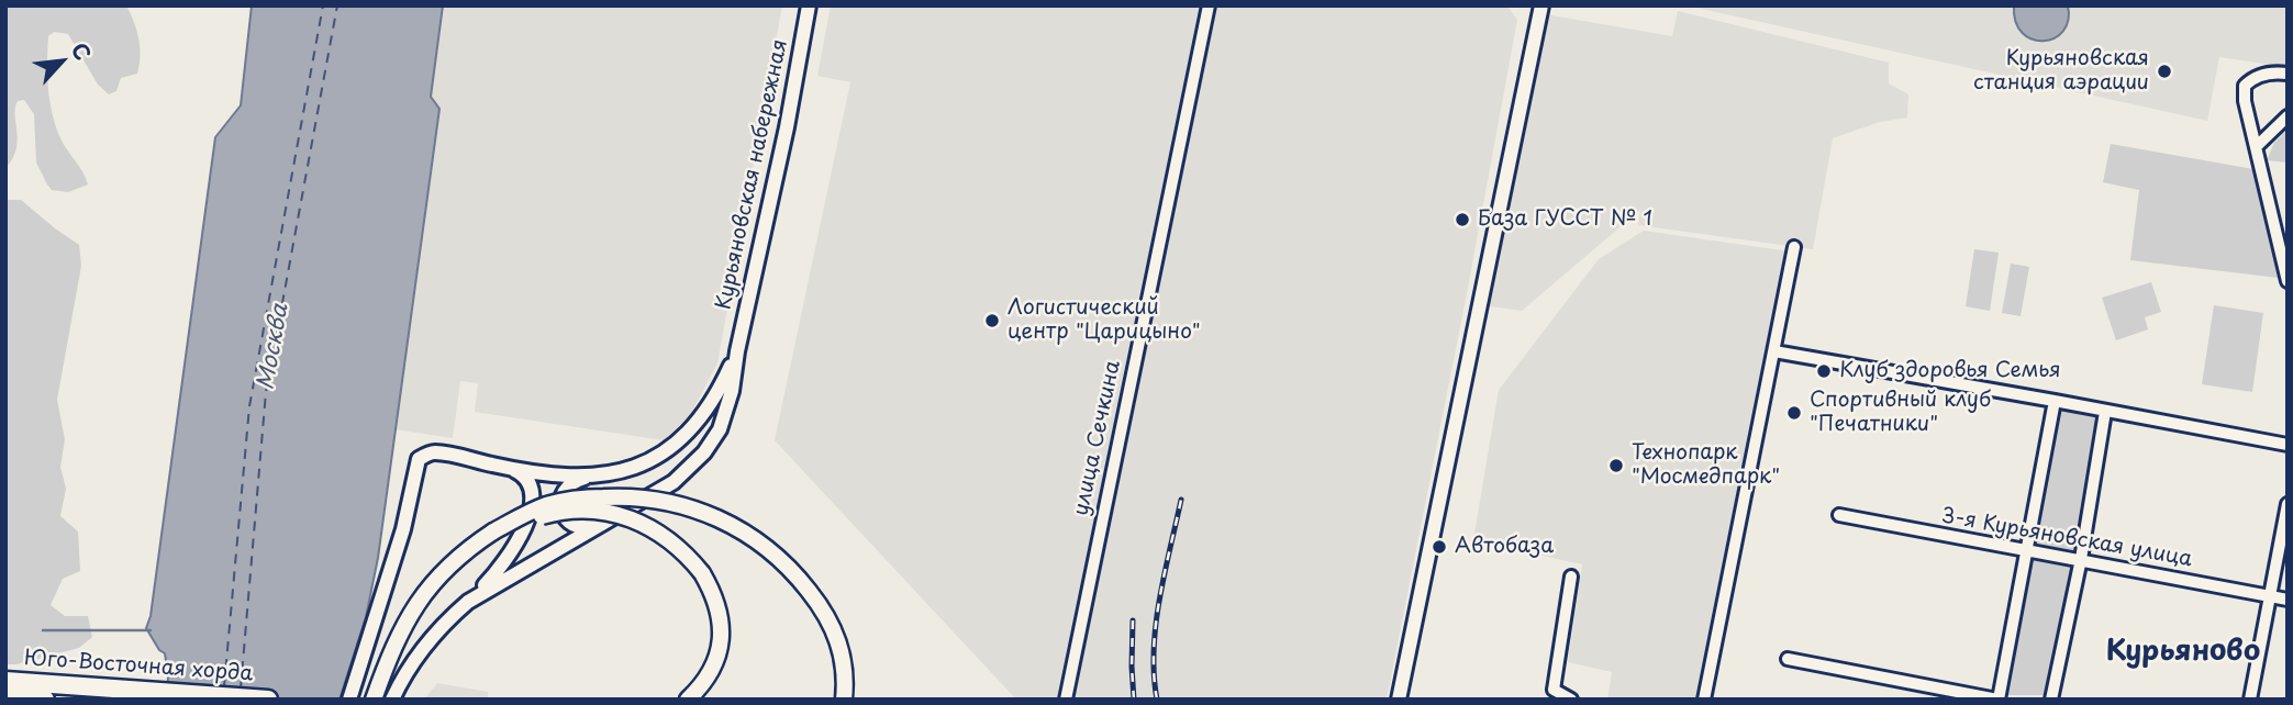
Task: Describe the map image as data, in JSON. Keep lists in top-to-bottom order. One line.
{"streets":{"main road":["Юго-Восточная хорда"],"street":["Курьяновская набережная","улица Сечкина","3-я Курьяновская улица"]},"districts":["Курьяново"],"water":["Москва"],"places":["Курьяновская станция аэрации","База ГУССТ № 1","Логистический центр \"Царицыно\"","Клуб здоровья Семья","Спортивный клуб \"Печатники\"","Технопарк \"Мосмедпарк\"","Автобаза"],"north":"top right"}
